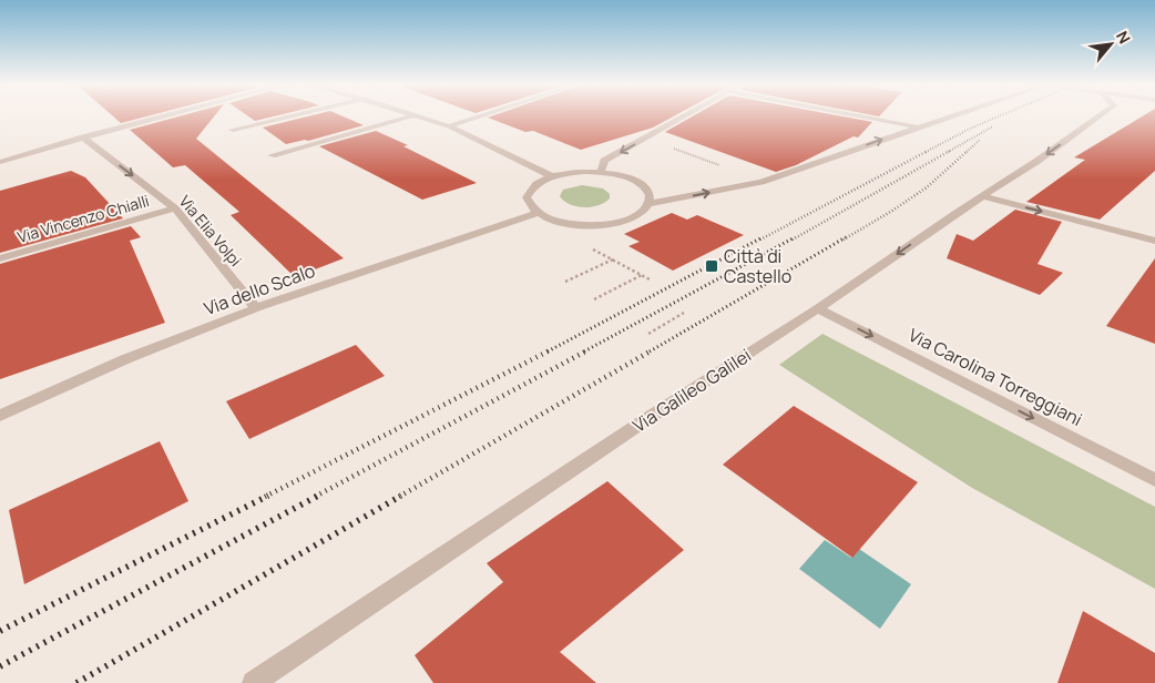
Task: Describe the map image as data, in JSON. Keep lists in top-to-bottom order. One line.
{"streets":{"street":["Via Vincenzo Chialli","Via Elia Volpi","Via dello Scalo","Via Carolina Torreggiani","Via Galileo Galilei"]},"crossings":[["Via Vincenzo Chialli","Via Elia Volpi"],["Via Elia Volpi","Via dello Scalo"],["Via Carolina Torreggiani","Via Galileo Galilei"]],"one_way":["Via Elia Volpi","Via Carolina Torreggiani"],"places":{"transit":["Città di Castello"]},"north":"top right"}
